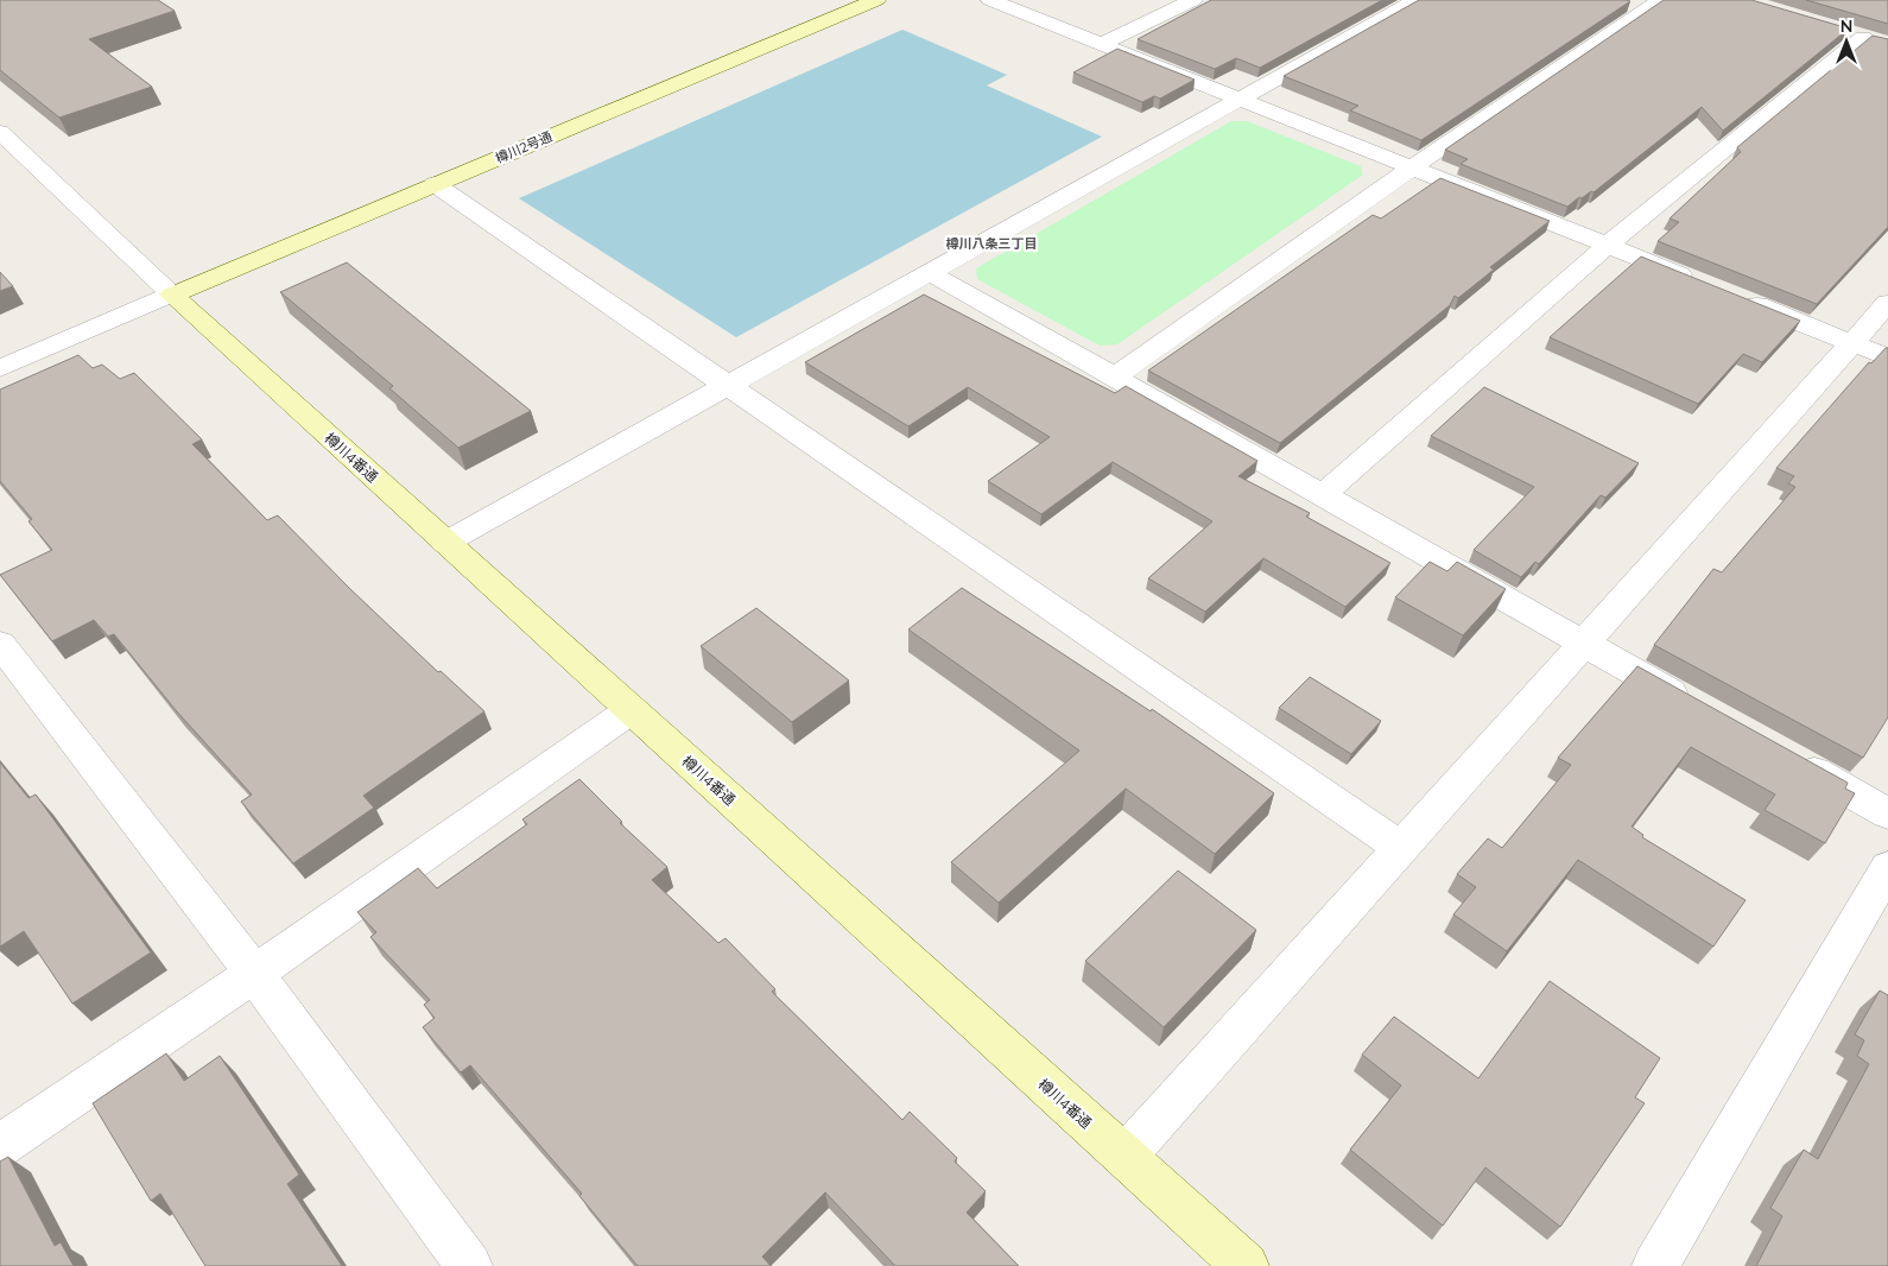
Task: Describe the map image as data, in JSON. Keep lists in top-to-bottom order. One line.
{"streets":{"street":["樽川2号通","樽川4番通"]},"crossings":[["樽川2号通","樽川4番通"]],"districts":["樽川八条三丁目"],"north":"top"}
